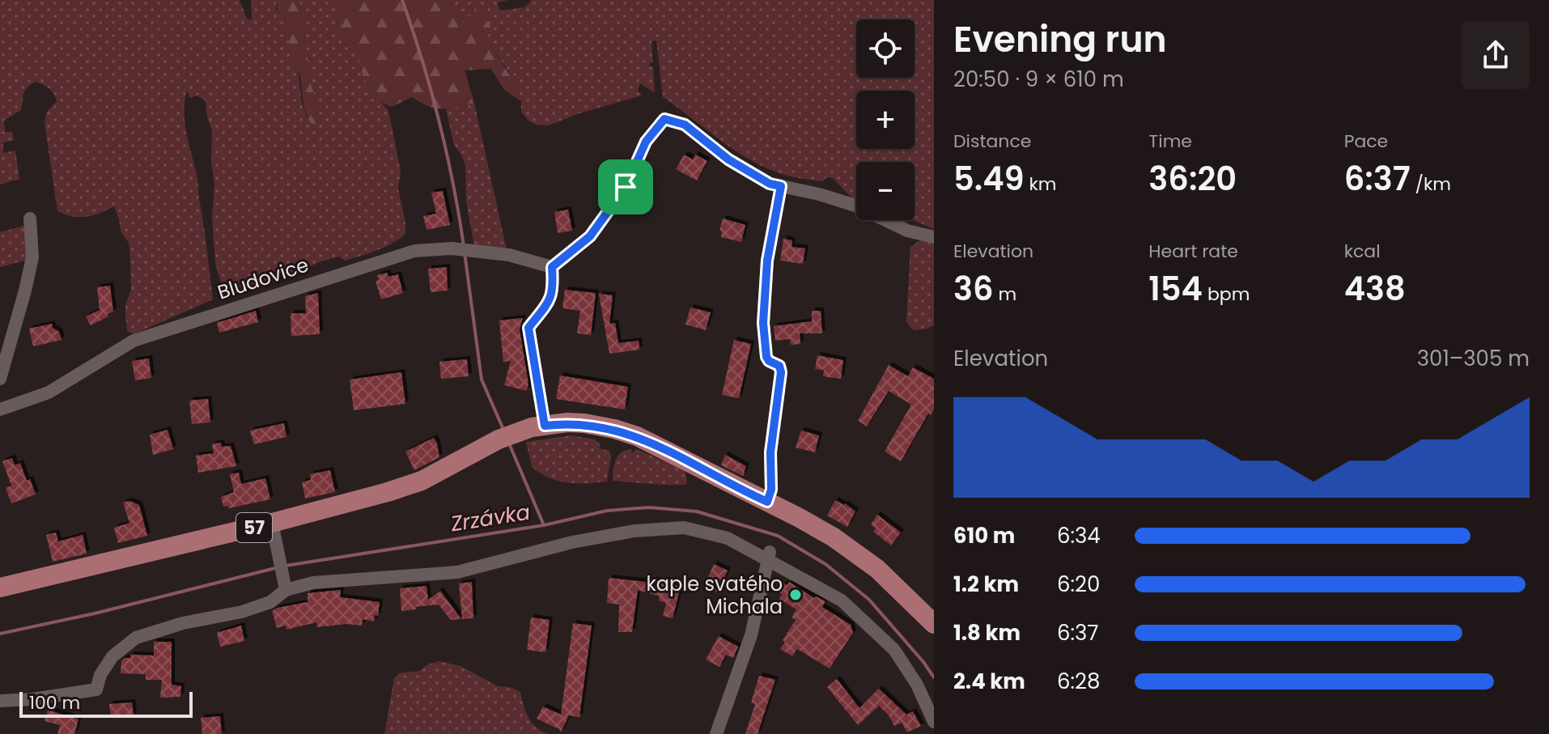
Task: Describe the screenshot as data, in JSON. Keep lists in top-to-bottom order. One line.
{"streets":{"main road":["57"],"street":["Bludovice"]},"water":["Zrzávka"],"places":["kaple svatého Michala"],"scale_bar":"100 m","page":{"heading":["Evening run","20:50 · 9 × 610 m"],"map_buttons":["+","−"],"stats":[["Distance","5.49 km"],["Time","36:20"],["Pace","6:37 /km"],["Elevation","36 m"],["Heart rate","154 bpm"],["kcal","438"]],"chart":["Elevation","301–305 m"],"list":[{"name":"610 m","note":"6:34"},{"name":"1.2 km","note":"6:20"},{"name":"1.8 km","note":"6:37"},{"name":"2.4 km","note":"6:28"}],"scale":"100 m"}}
